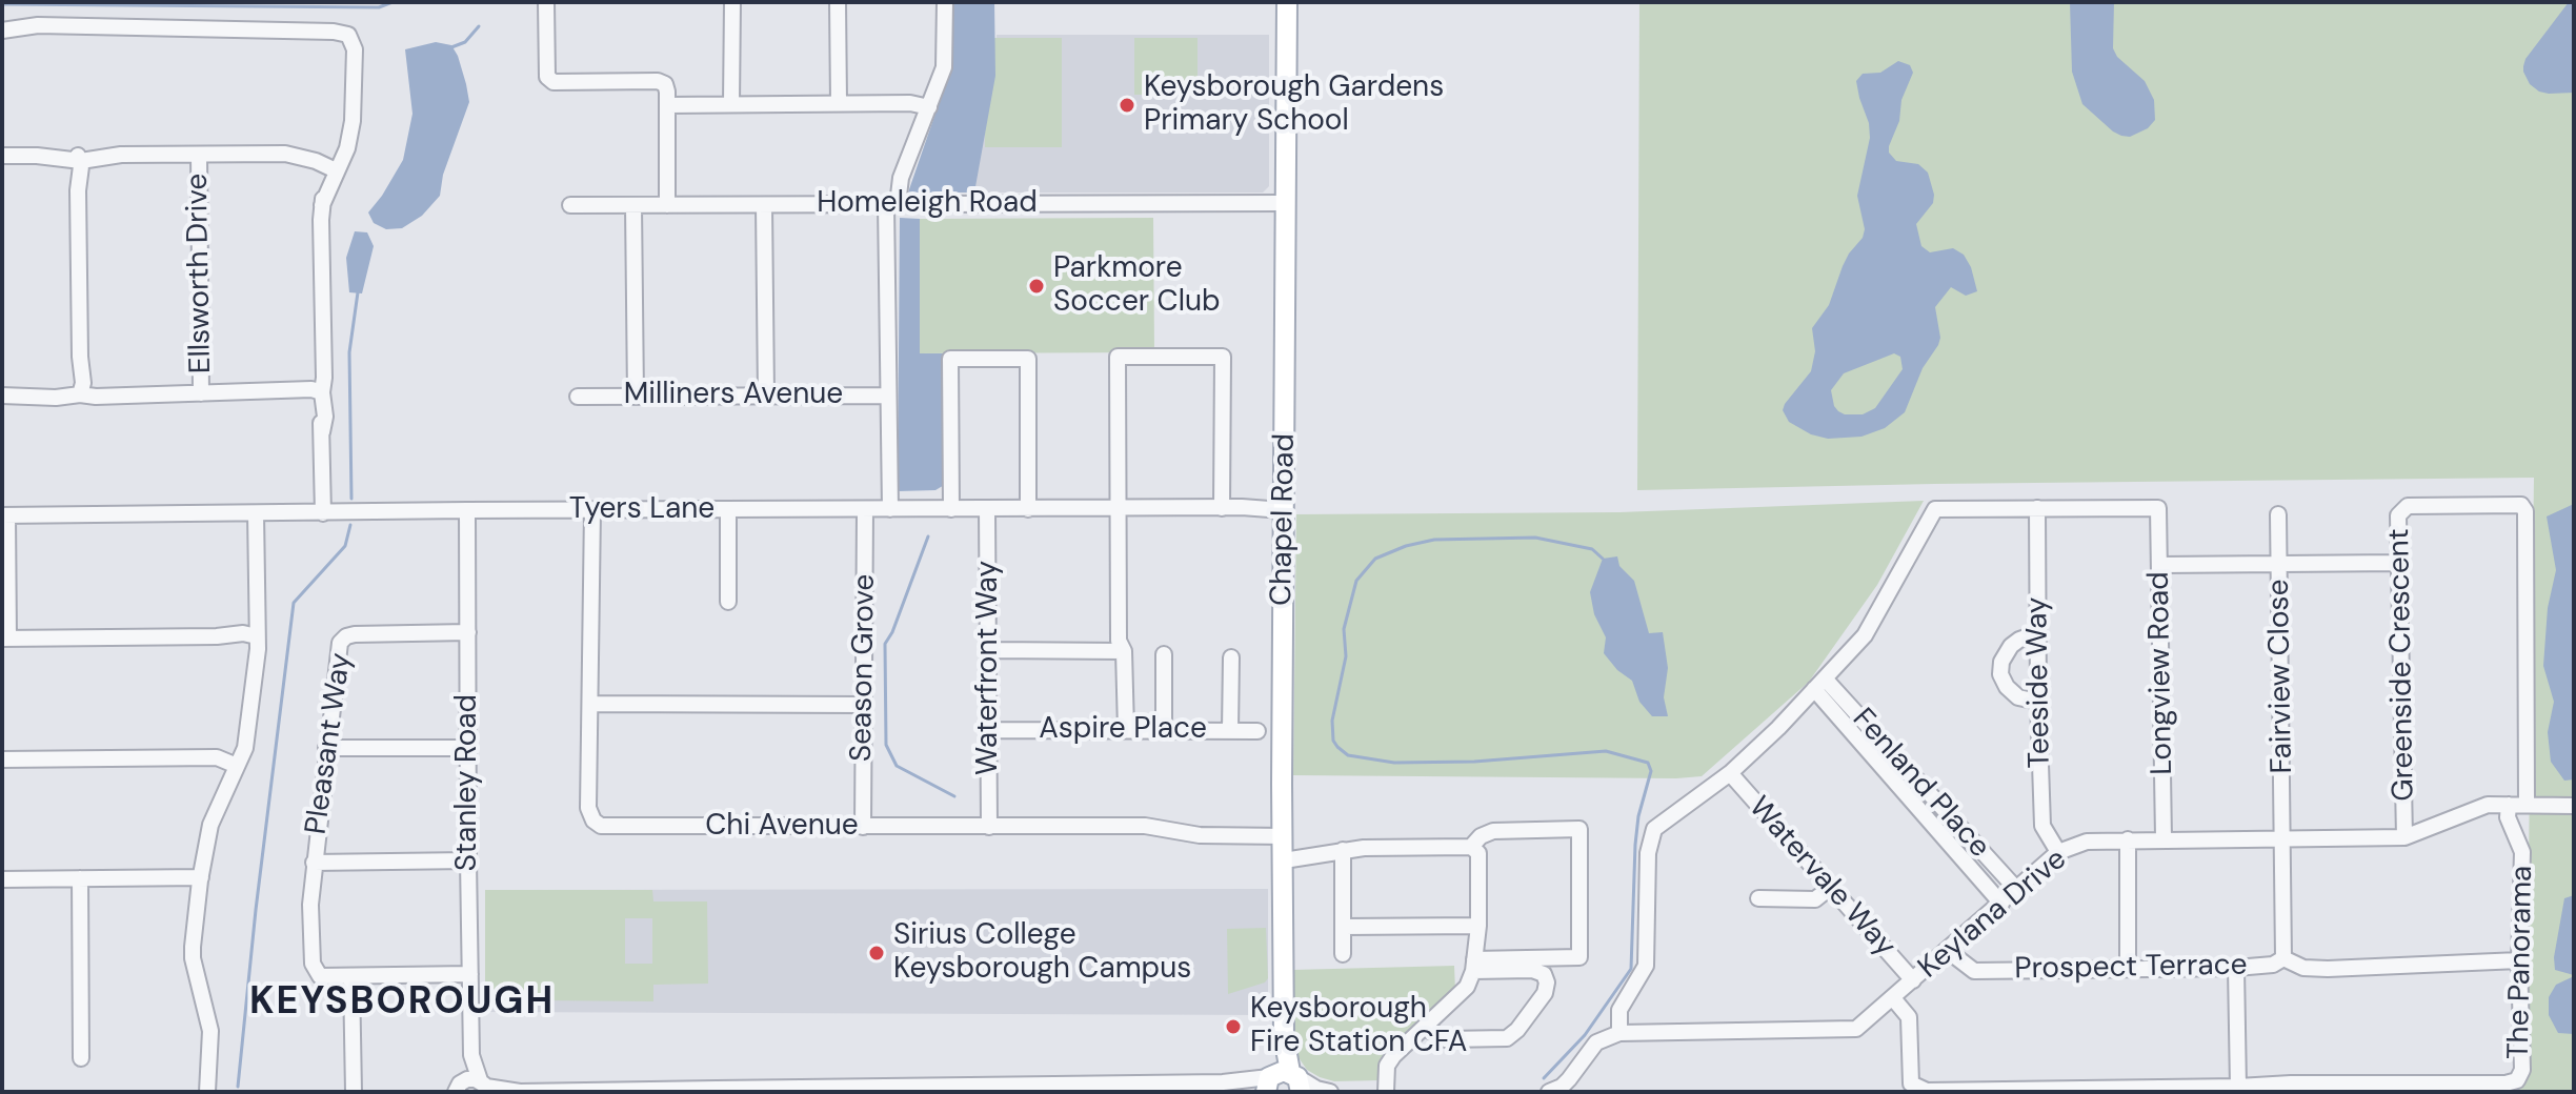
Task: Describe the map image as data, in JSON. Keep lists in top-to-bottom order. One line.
{"streets":{"main road":["Chapel Road"],"street":["Homeleigh Road","Ellsworth Drive","Milliners Avenue","Tyers Lane","Greenside Crescent","Season Grove","Waterfront Way","Longview Road","Fairview Close","Teeside Way","Aspire Place","Pleasant Way","Stanley Road","Fenland Place","Chi Avenue","Watervale Way","Keylana Drive","The Panorama","Prospect Terrace"]},"crossings":[["Homeleigh Road","Chapel Road"],["Tyers Lane","Chapel Road"],["Tyers Lane","Season Grove"],["Tyers Lane","Waterfront Way"],["Tyers Lane","Stanley Road"],["Tyers Lane","Chi Avenue"],["Chapel Road","Chi Avenue"],["Greenside Crescent","Keylana Drive"],["Season Grove","Chi Avenue"],["Waterfront Way","Aspire Place"],["Waterfront Way","Chi Avenue"],["Longview Road","Teeside Way"],["Longview Road","Keylana Drive"],["Fairview Close","Keylana Drive"],["Fairview Close","Prospect Terrace"],["Teeside Way","Keylana Drive"],["Pleasant Way","Stanley Road"],["Fenland Place","Keylana Drive"],["Watervale Way","Keylana Drive"],["Keylana Drive","The Panorama"],["Keylana Drive","Prospect Terrace"],["The Panorama","Prospect Terrace"]],"districts":["KEYSBOROUGH"],"places":["Keysborough Gardens Primary School","Parkmore Soccer Club","Sirius College Keysborough Campus","Keysborough Fire Station CFA"]}
